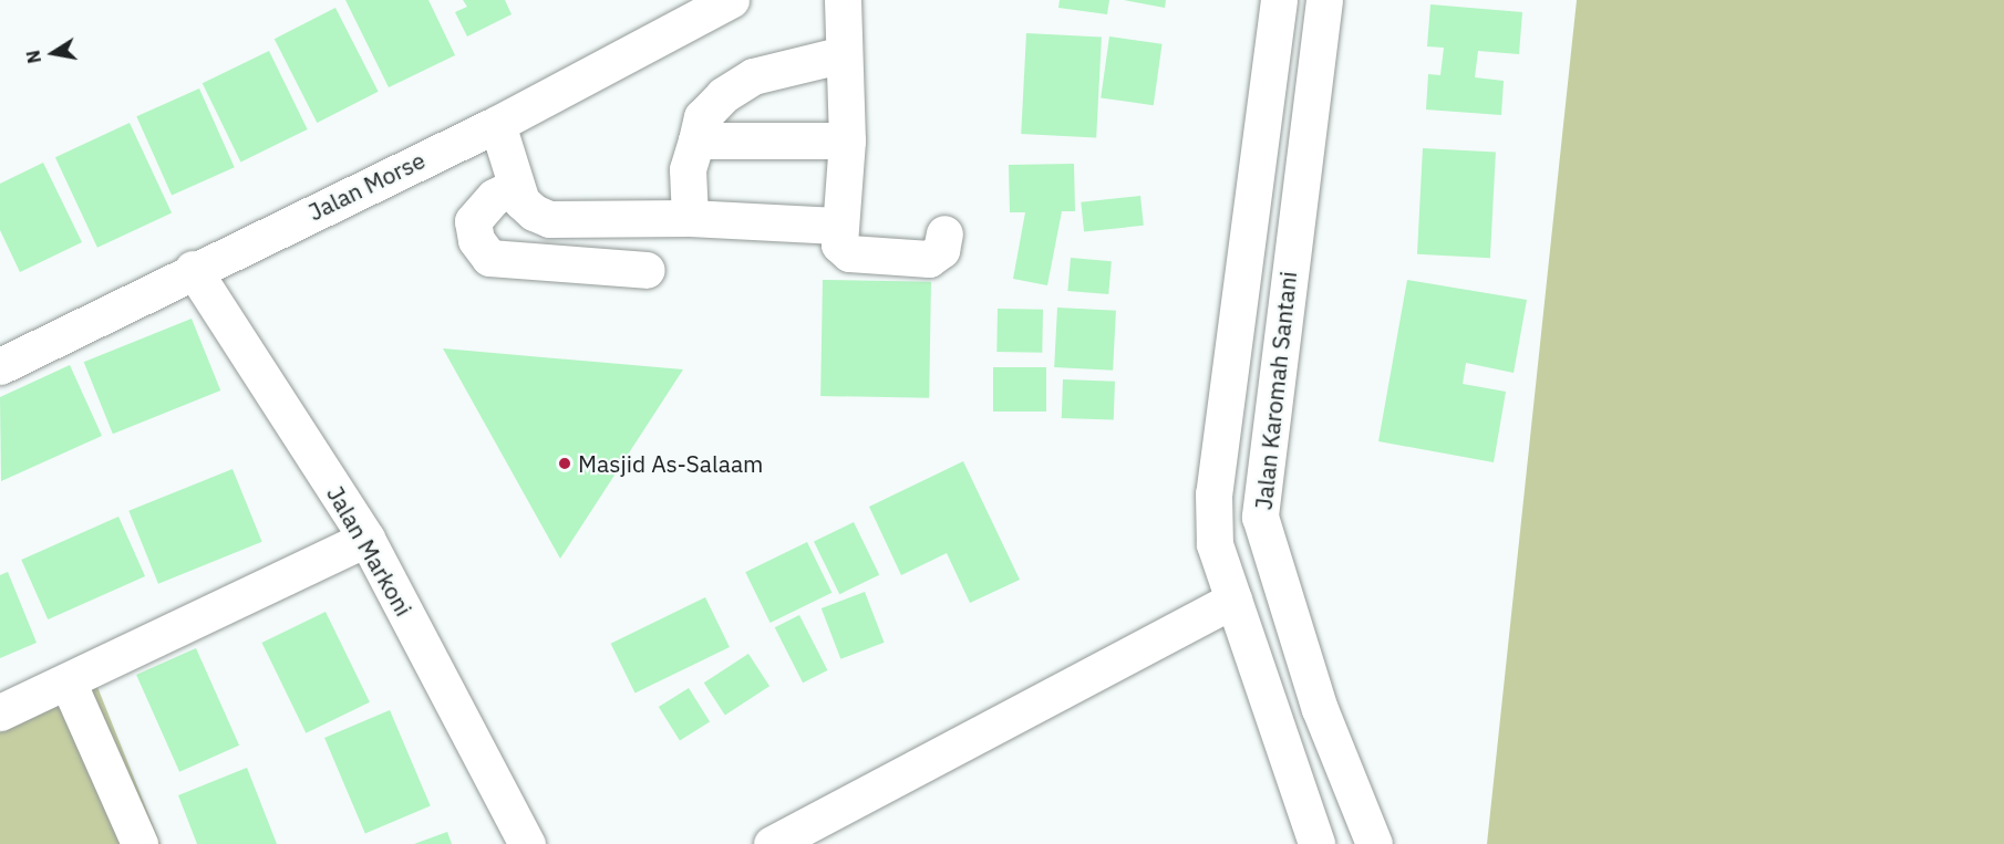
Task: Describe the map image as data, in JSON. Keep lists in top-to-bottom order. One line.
{"streets":{"street":["Jalan Morse","Jalan Karomah Santani","Jalan Markoni"]},"crossings":[["Jalan Morse","Jalan Markoni"]],"places":["Masjid As-Salaam"],"north":"left"}
